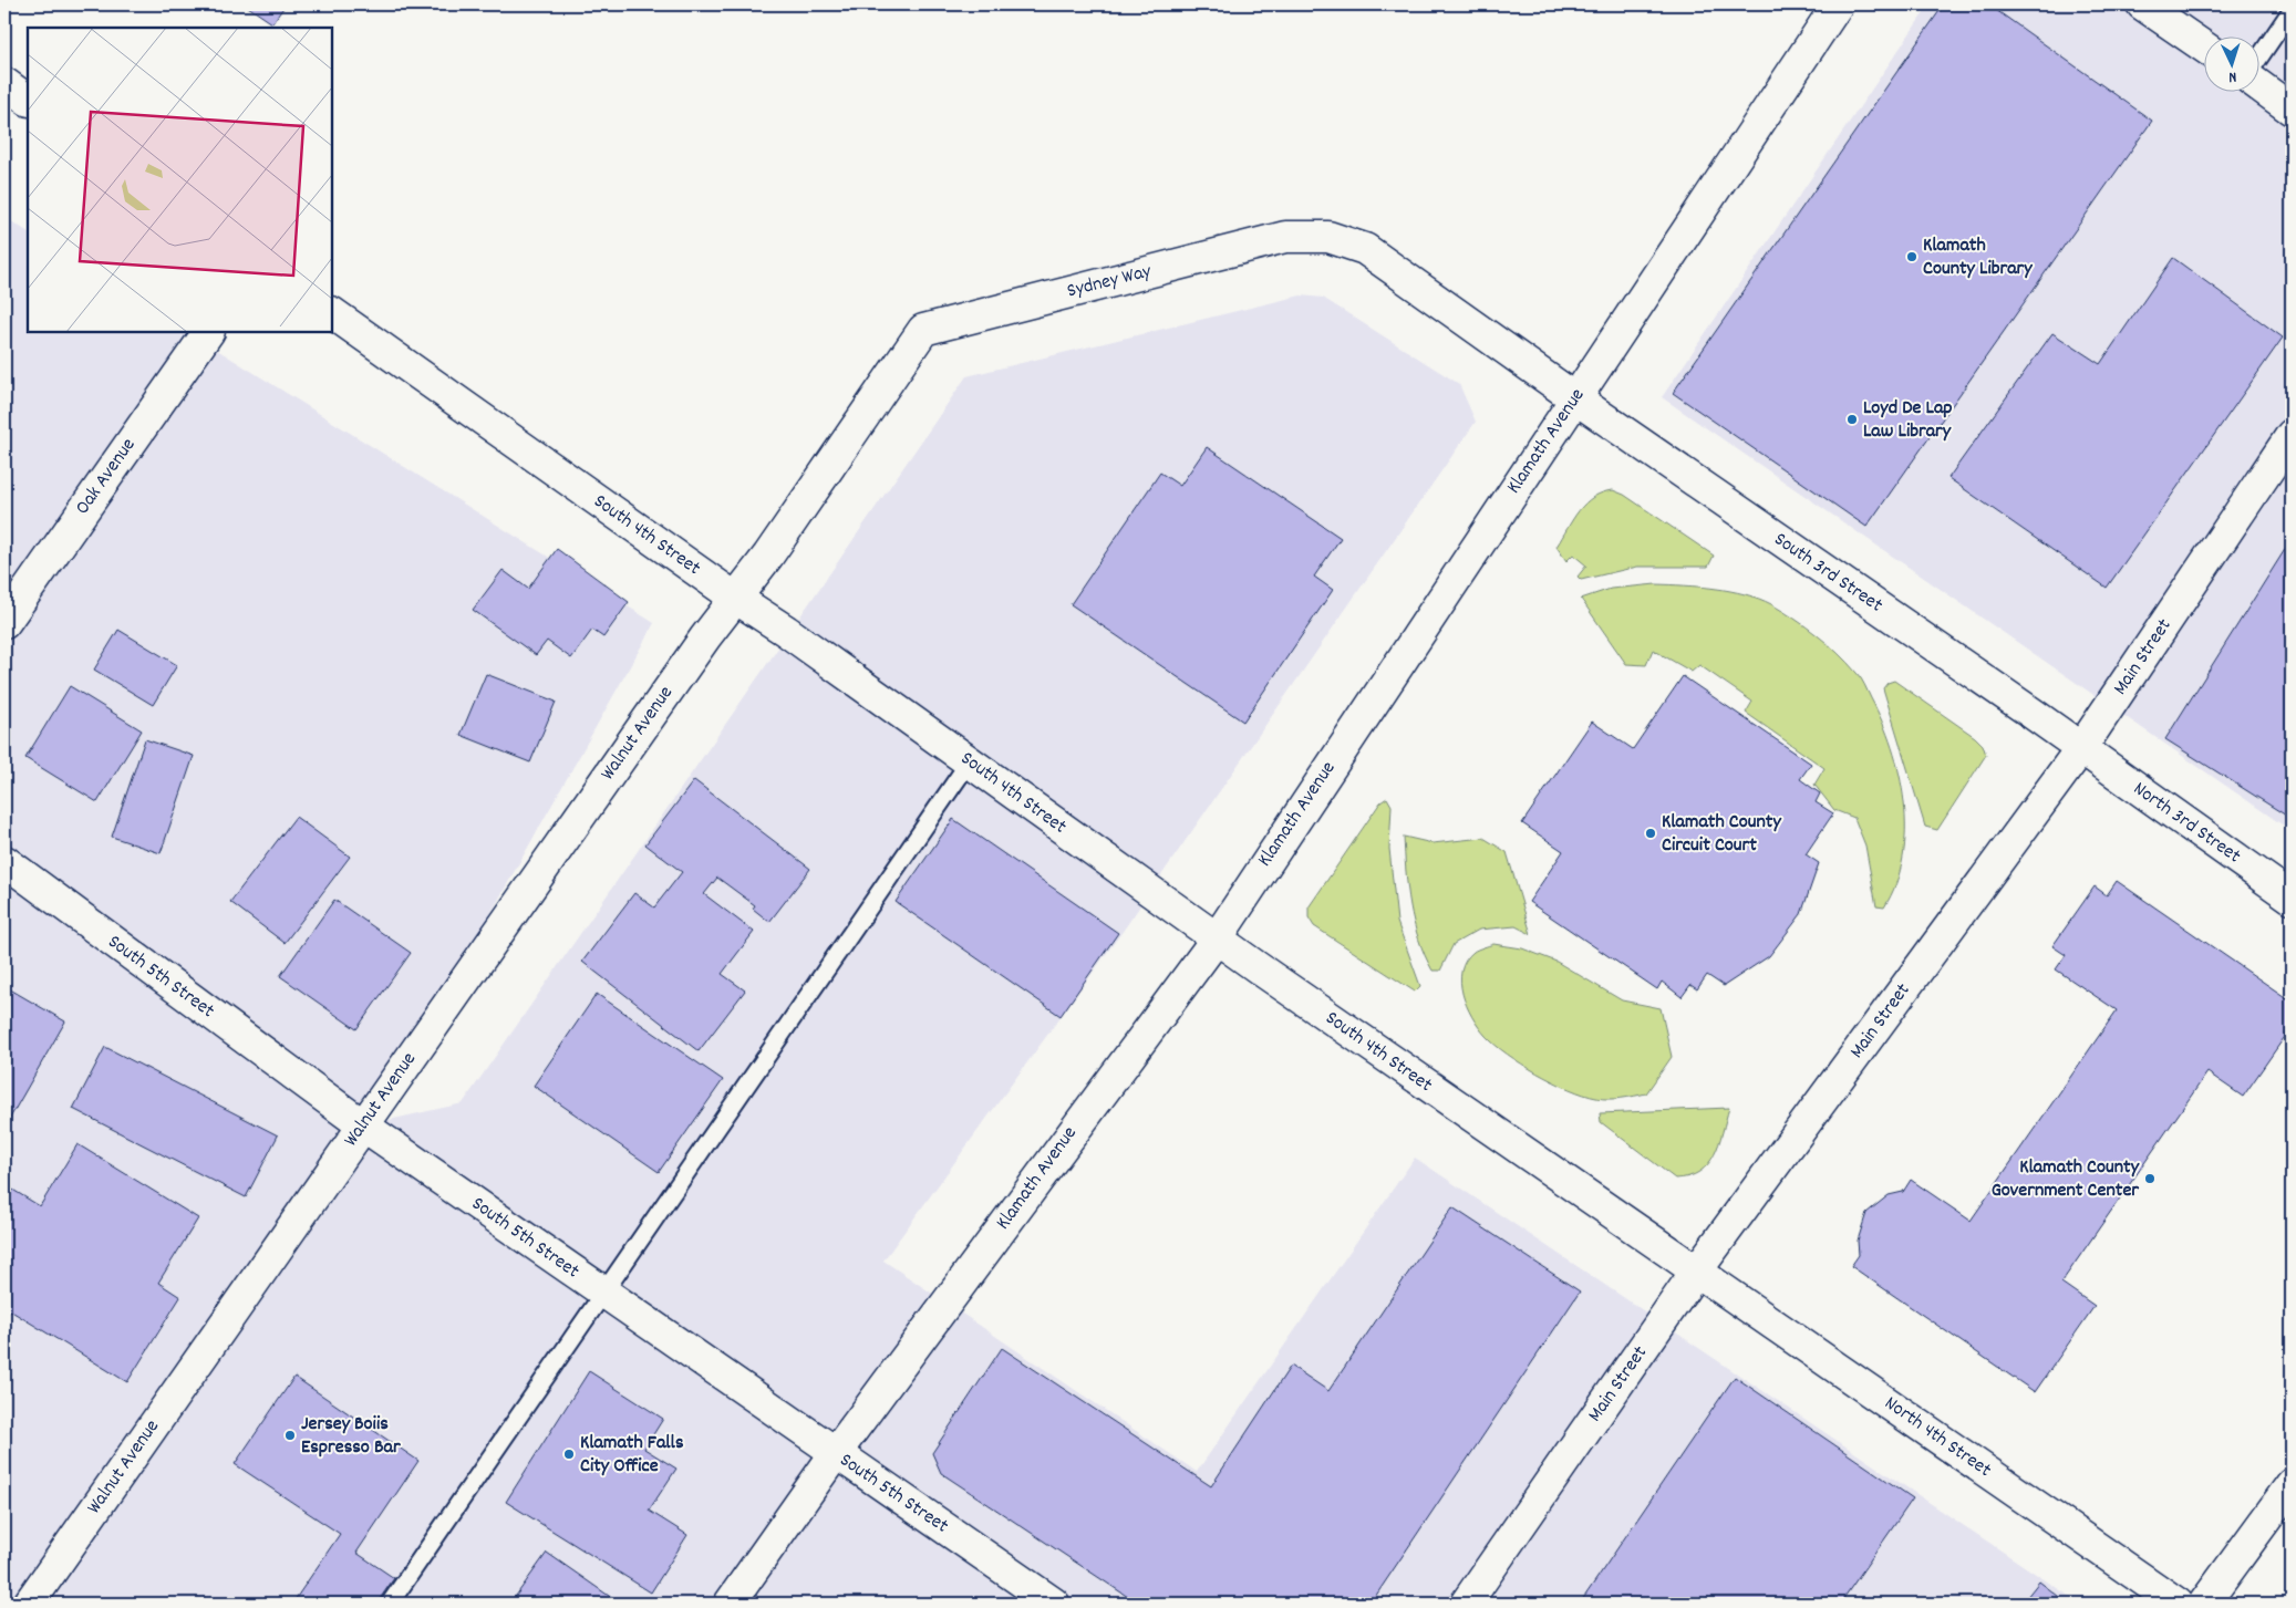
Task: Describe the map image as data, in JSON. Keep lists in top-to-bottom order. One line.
{"streets":{"street":["Sydney Way","Klamath Avenue","Oak Avenue","South 4th Street","South 3rd Street","Main Street","Walnut Avenue","North 3rd Street","South 5th Street","North 4th Street"]},"crossings":[["Sydney Way","Klamath Avenue"],["Sydney Way","South 4th Street"],["Sydney Way","South 3rd Street"],["Sydney Way","Walnut Avenue"],["Klamath Avenue","South 4th Street"],["Klamath Avenue","South 3rd Street"],["Klamath Avenue","South 5th Street"],["South 4th Street","Main Street"],["South 4th Street","Walnut Avenue"],["South 4th Street","North 4th Street"],["South 3rd Street","Main Street"],["South 3rd Street","North 3rd Street"],["Main Street","North 3rd Street"],["Main Street","North 4th Street"],["Walnut Avenue","South 5th Street"]],"places":["Klamath County Library","Loyd De Lap Law Library","Klamath County Circuit Court","Klamath County Government Center","Jersey Boiis Espresso Bar","Klamath Falls City Office"],"north":"bottom"}
